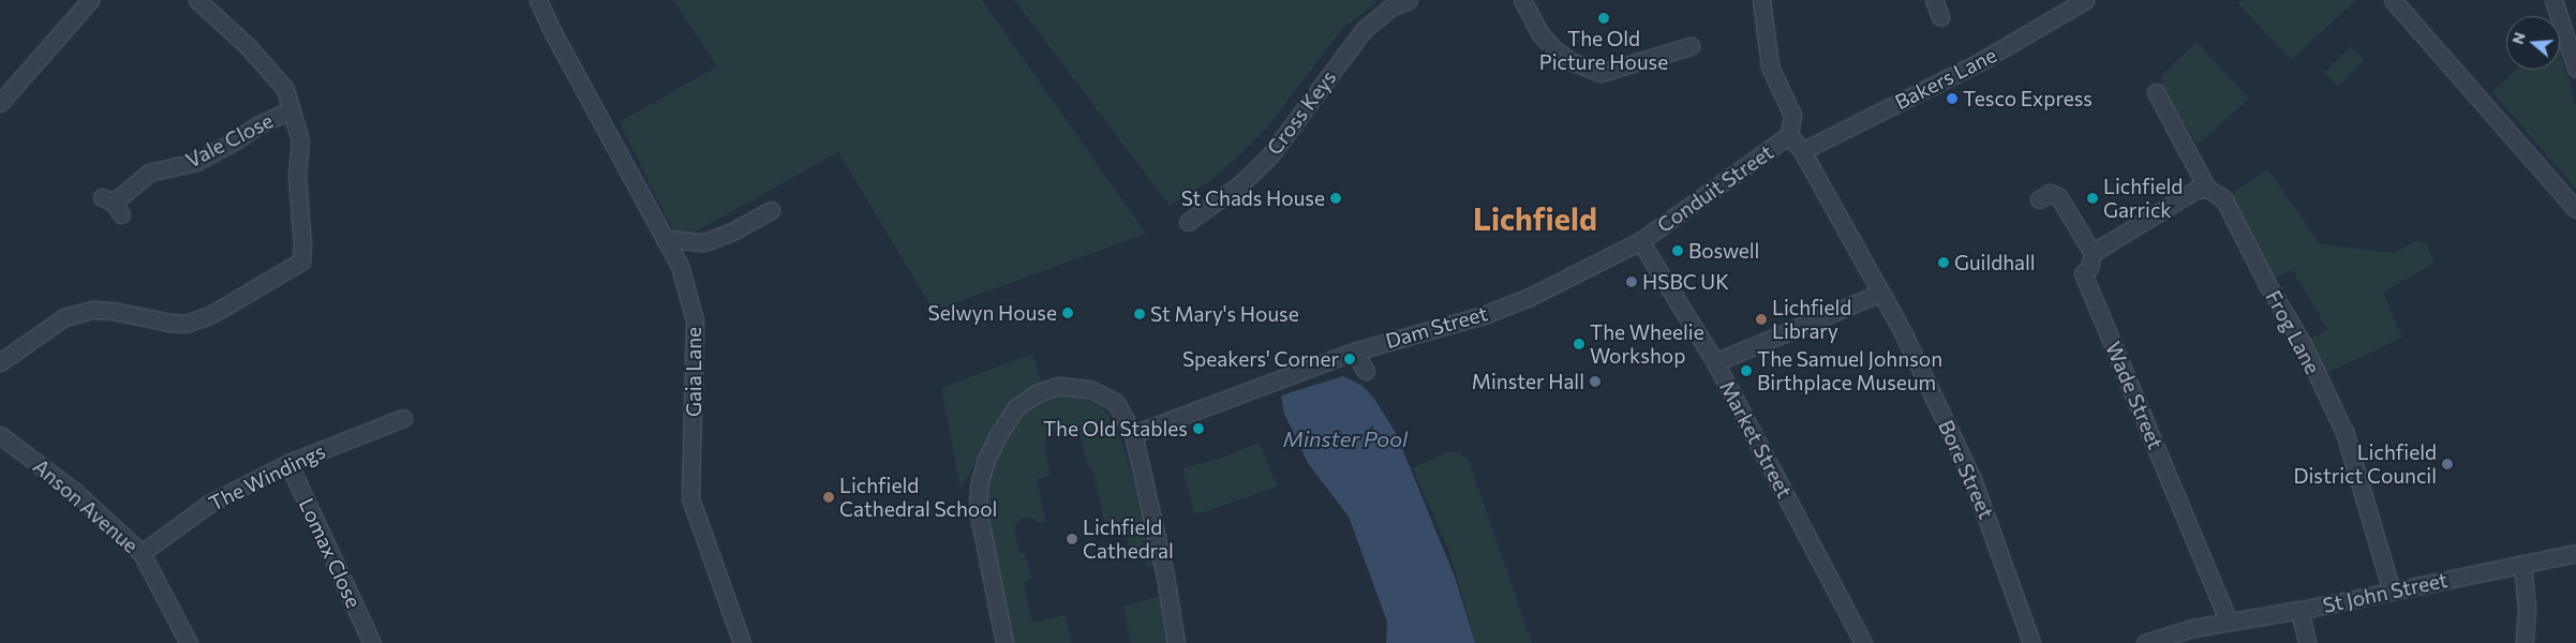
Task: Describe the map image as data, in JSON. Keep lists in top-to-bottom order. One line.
{"streets":{"street":["Bakers Lane","Cross Keys","Vale Close","Conduit Street","Dam Street","Frog Lane","Gaia Lane","Wade Street","Market Street","Bore Street","The Windings","Anson Avenue","Lomax Close","St John Street"]},"crossings":[["Bakers Lane","Bore Street"],["Conduit Street","Dam Street"],["Conduit Street","Market Street"],["Conduit Street","Bore Street"],["Dam Street","Market Street"],["Frog Lane","St John Street"],["Wade Street","St John Street"],["The Windings","Anson Avenue"],["The Windings","Lomax Close"]],"districts":["Lichfield"],"water":["Minster Pool"],"places":["The Old Picture House","Tesco Express","St Chads House","Lichfield Garrick","Boswell","Guildhall","HSBC UK","Selwyn House","St Mary's House","Lichfield Library","The Wheelie Workshop","Speakers' Corner","The Samuel Johnson Birthplace Museum","Minster Hall","The Old Stables","Lichfield District Council","Lichfield Cathedral School","Lichfield Cathedral"],"north":"left"}
